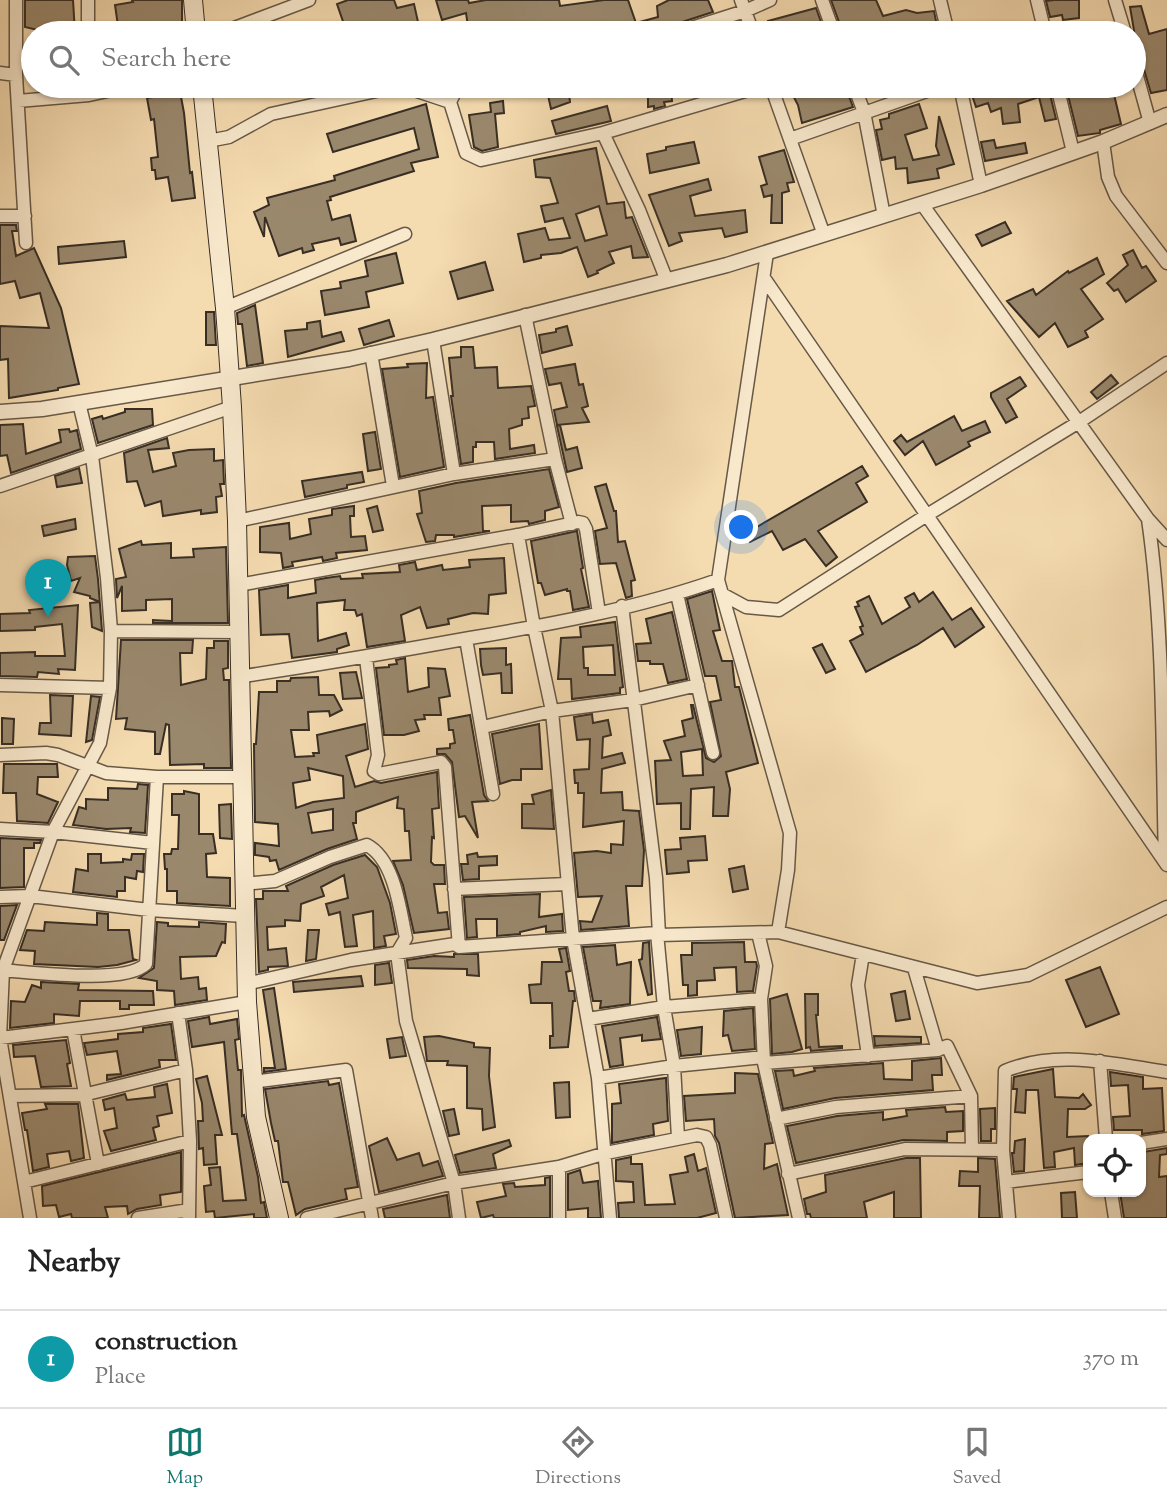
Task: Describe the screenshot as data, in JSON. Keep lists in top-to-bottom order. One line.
{"page":{"search":"Search here","pins":"1","heading":"Nearby","list":[{"mark":"1","name":"construction","note":"Place","value":"370 m"}],"nav":["Map","Directions","Saved"]}}
